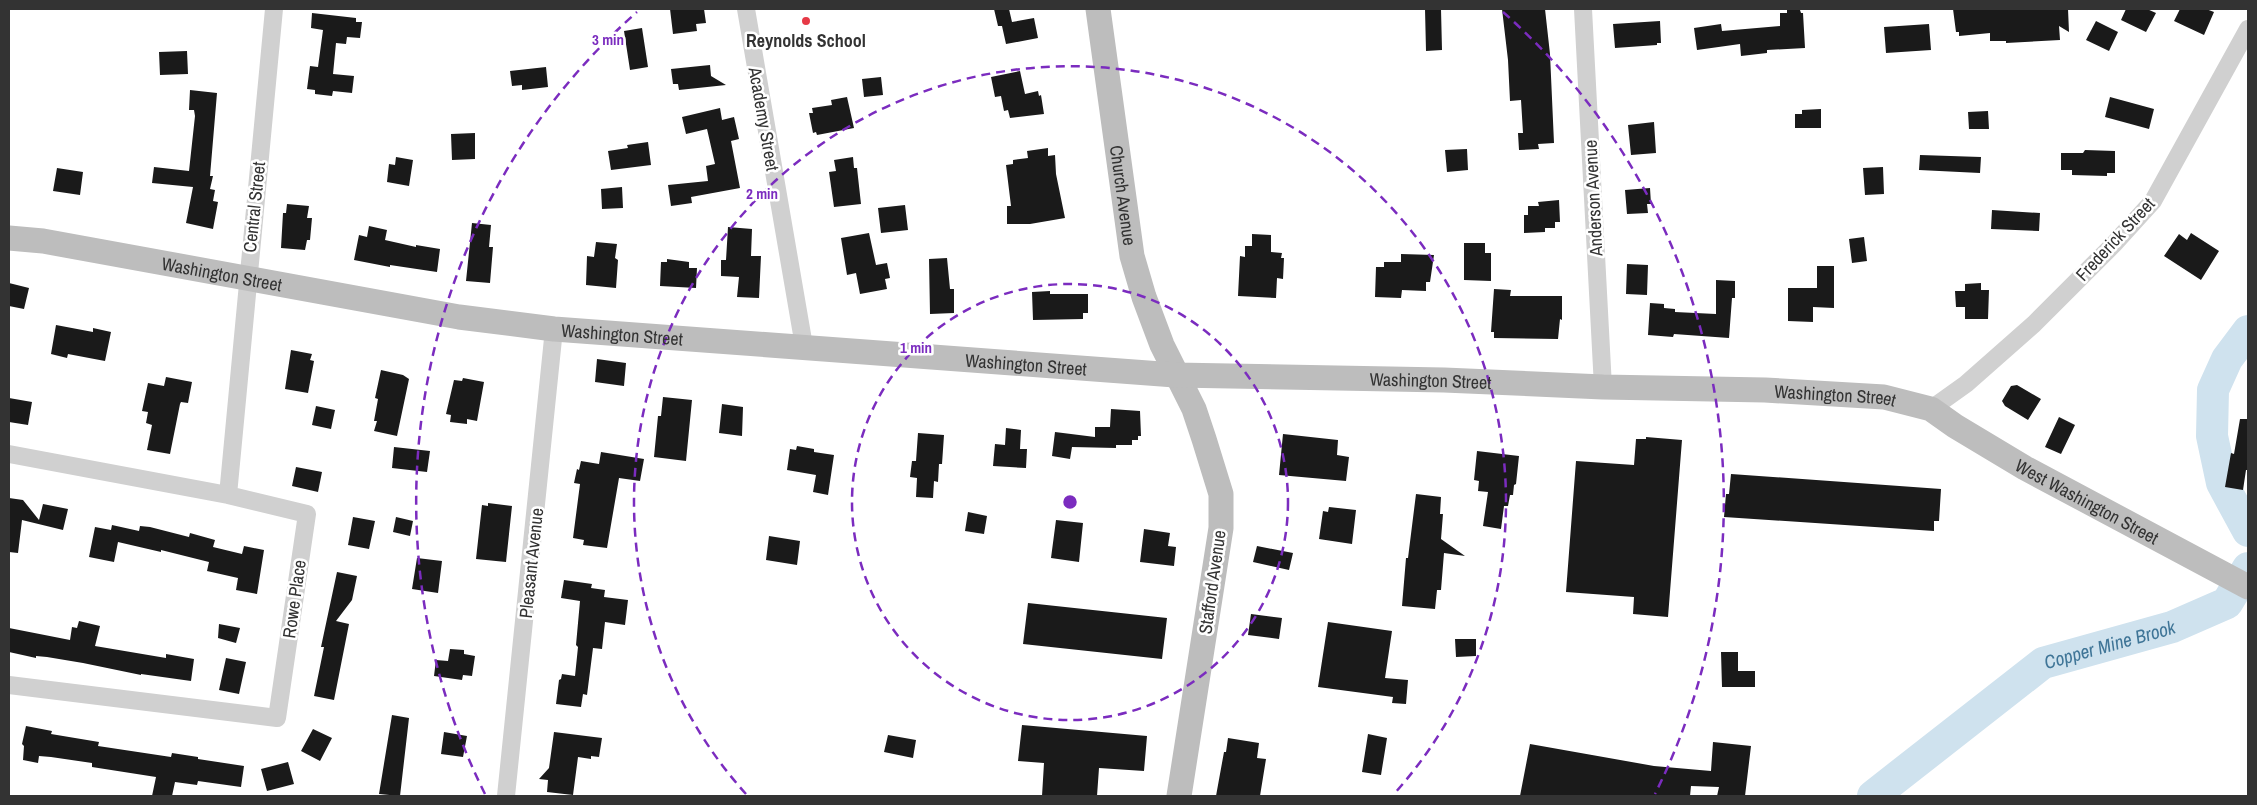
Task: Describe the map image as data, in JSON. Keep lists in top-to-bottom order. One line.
{"streets":{"main road":["Church Avenue","Washington Street","West Washington Street","Stafford Avenue"],"street":["Academy Street","Anderson Avenue","Central Street","Frederick Street","Pleasant Avenue","Rowe Place"]},"crossings":[["Academy Street","Washington Street"],["Church Avenue","Washington Street"],["Church Avenue","Stafford Avenue"],["Anderson Avenue","Washington Street"],["Central Street","Washington Street"],["Central Street","Rowe Place"],["Frederick Street","Washington Street"],["Frederick Street","West Washington Street"],["Washington Street","West Washington Street"],["Washington Street","Pleasant Avenue"],["Washington Street","Stafford Avenue"]],"water":["Copper Mine Brook"],"places":["Reynolds School"],"rings":["3 min","2 min","1 min"]}
